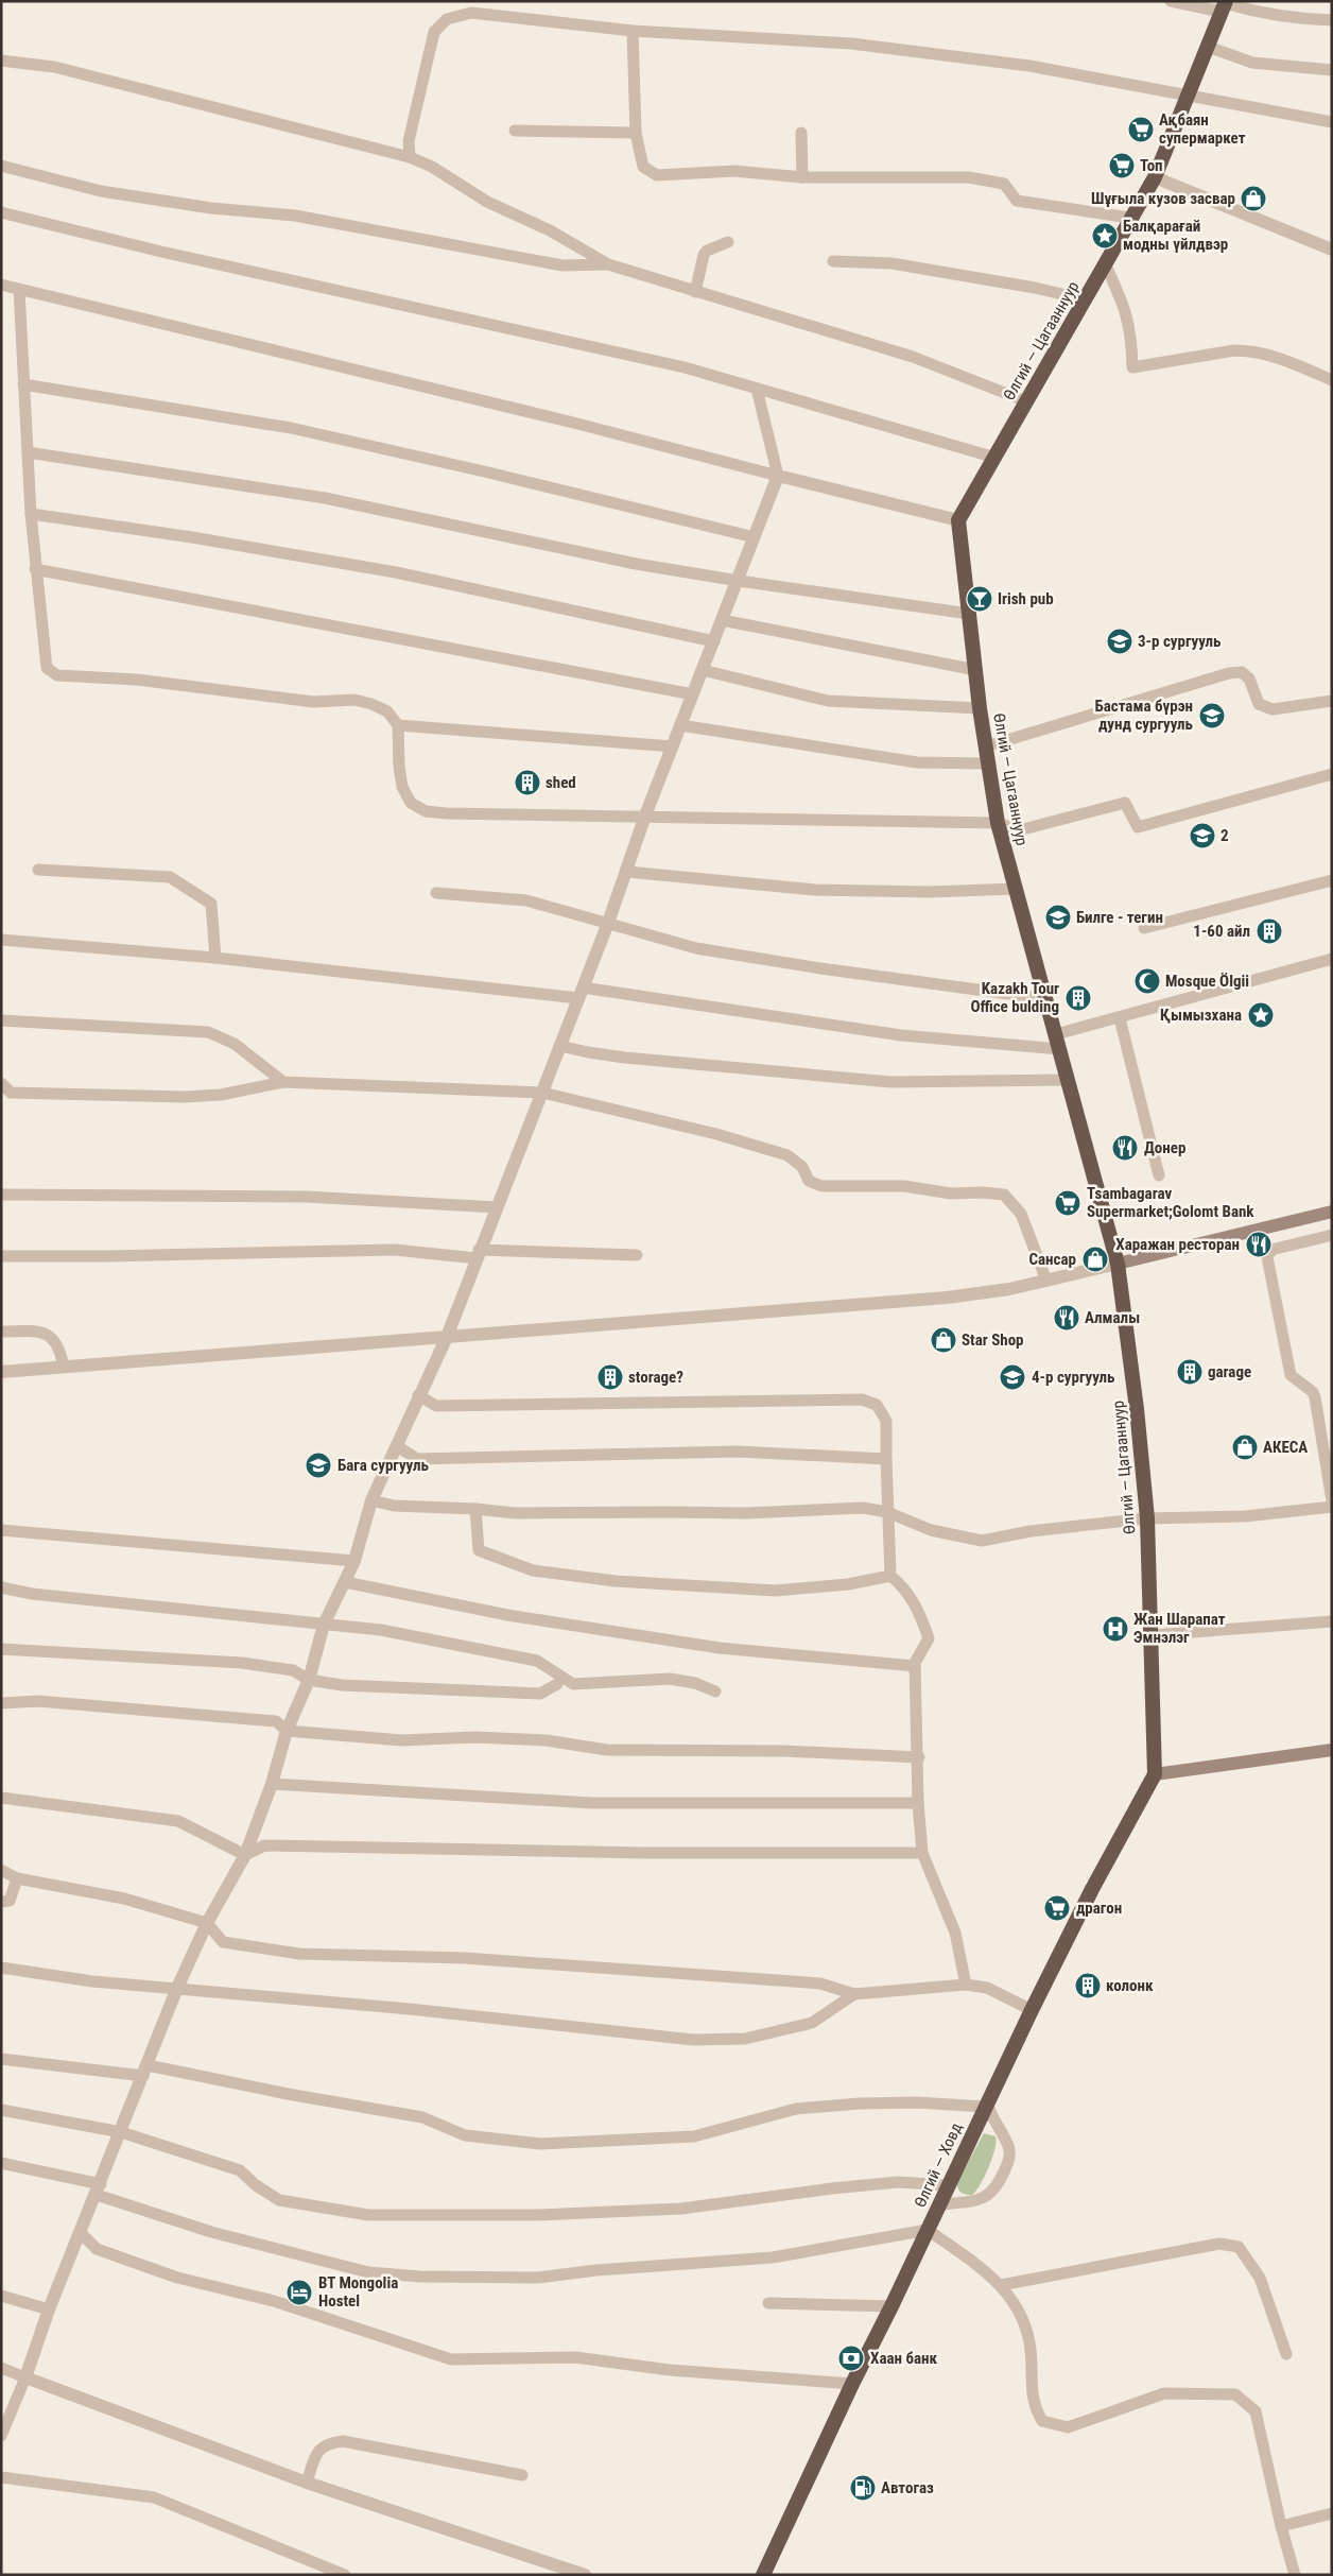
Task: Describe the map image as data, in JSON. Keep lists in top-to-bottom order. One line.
{"streets":{"highway":["Өлгий — Цагааннуур","Өлгий — Ховд"]},"crossings":[["Өлгий — Цагааннуур","Өлгий — Ховд"]],"places":{"supermarket":["Ақбаян супермаркет","Топ","Tsambagarav Supermarket;Golomt Bank","драгон"],"shop":["Шұғыла кузов засвар","Сансар","Star Shop","АКЕСА"],"place":["Балқарағай модны үйлдвэр","Қымызхана"],"bar":["Irish pub"],"school or university":["3-р сургууль","Бастама бүрэн дунд сургууль","2","Билге - тегин","4-р сургууль","Бага сургууль"],"building":["shed","1-60 айл","Kazakh Tour Office bulding","garage","storage?","колонк"],"mosque":["Mosque Ölgii"],"restaurant":["Донер","Харажан ресторан","Алмалы"],"hospital":["Жан Шарапат Эмнэлэг"],"hotel":["BT Mongolia Hostel"],"bank":["Хаан банк"],"fuel station":["Автогаз"]}}
